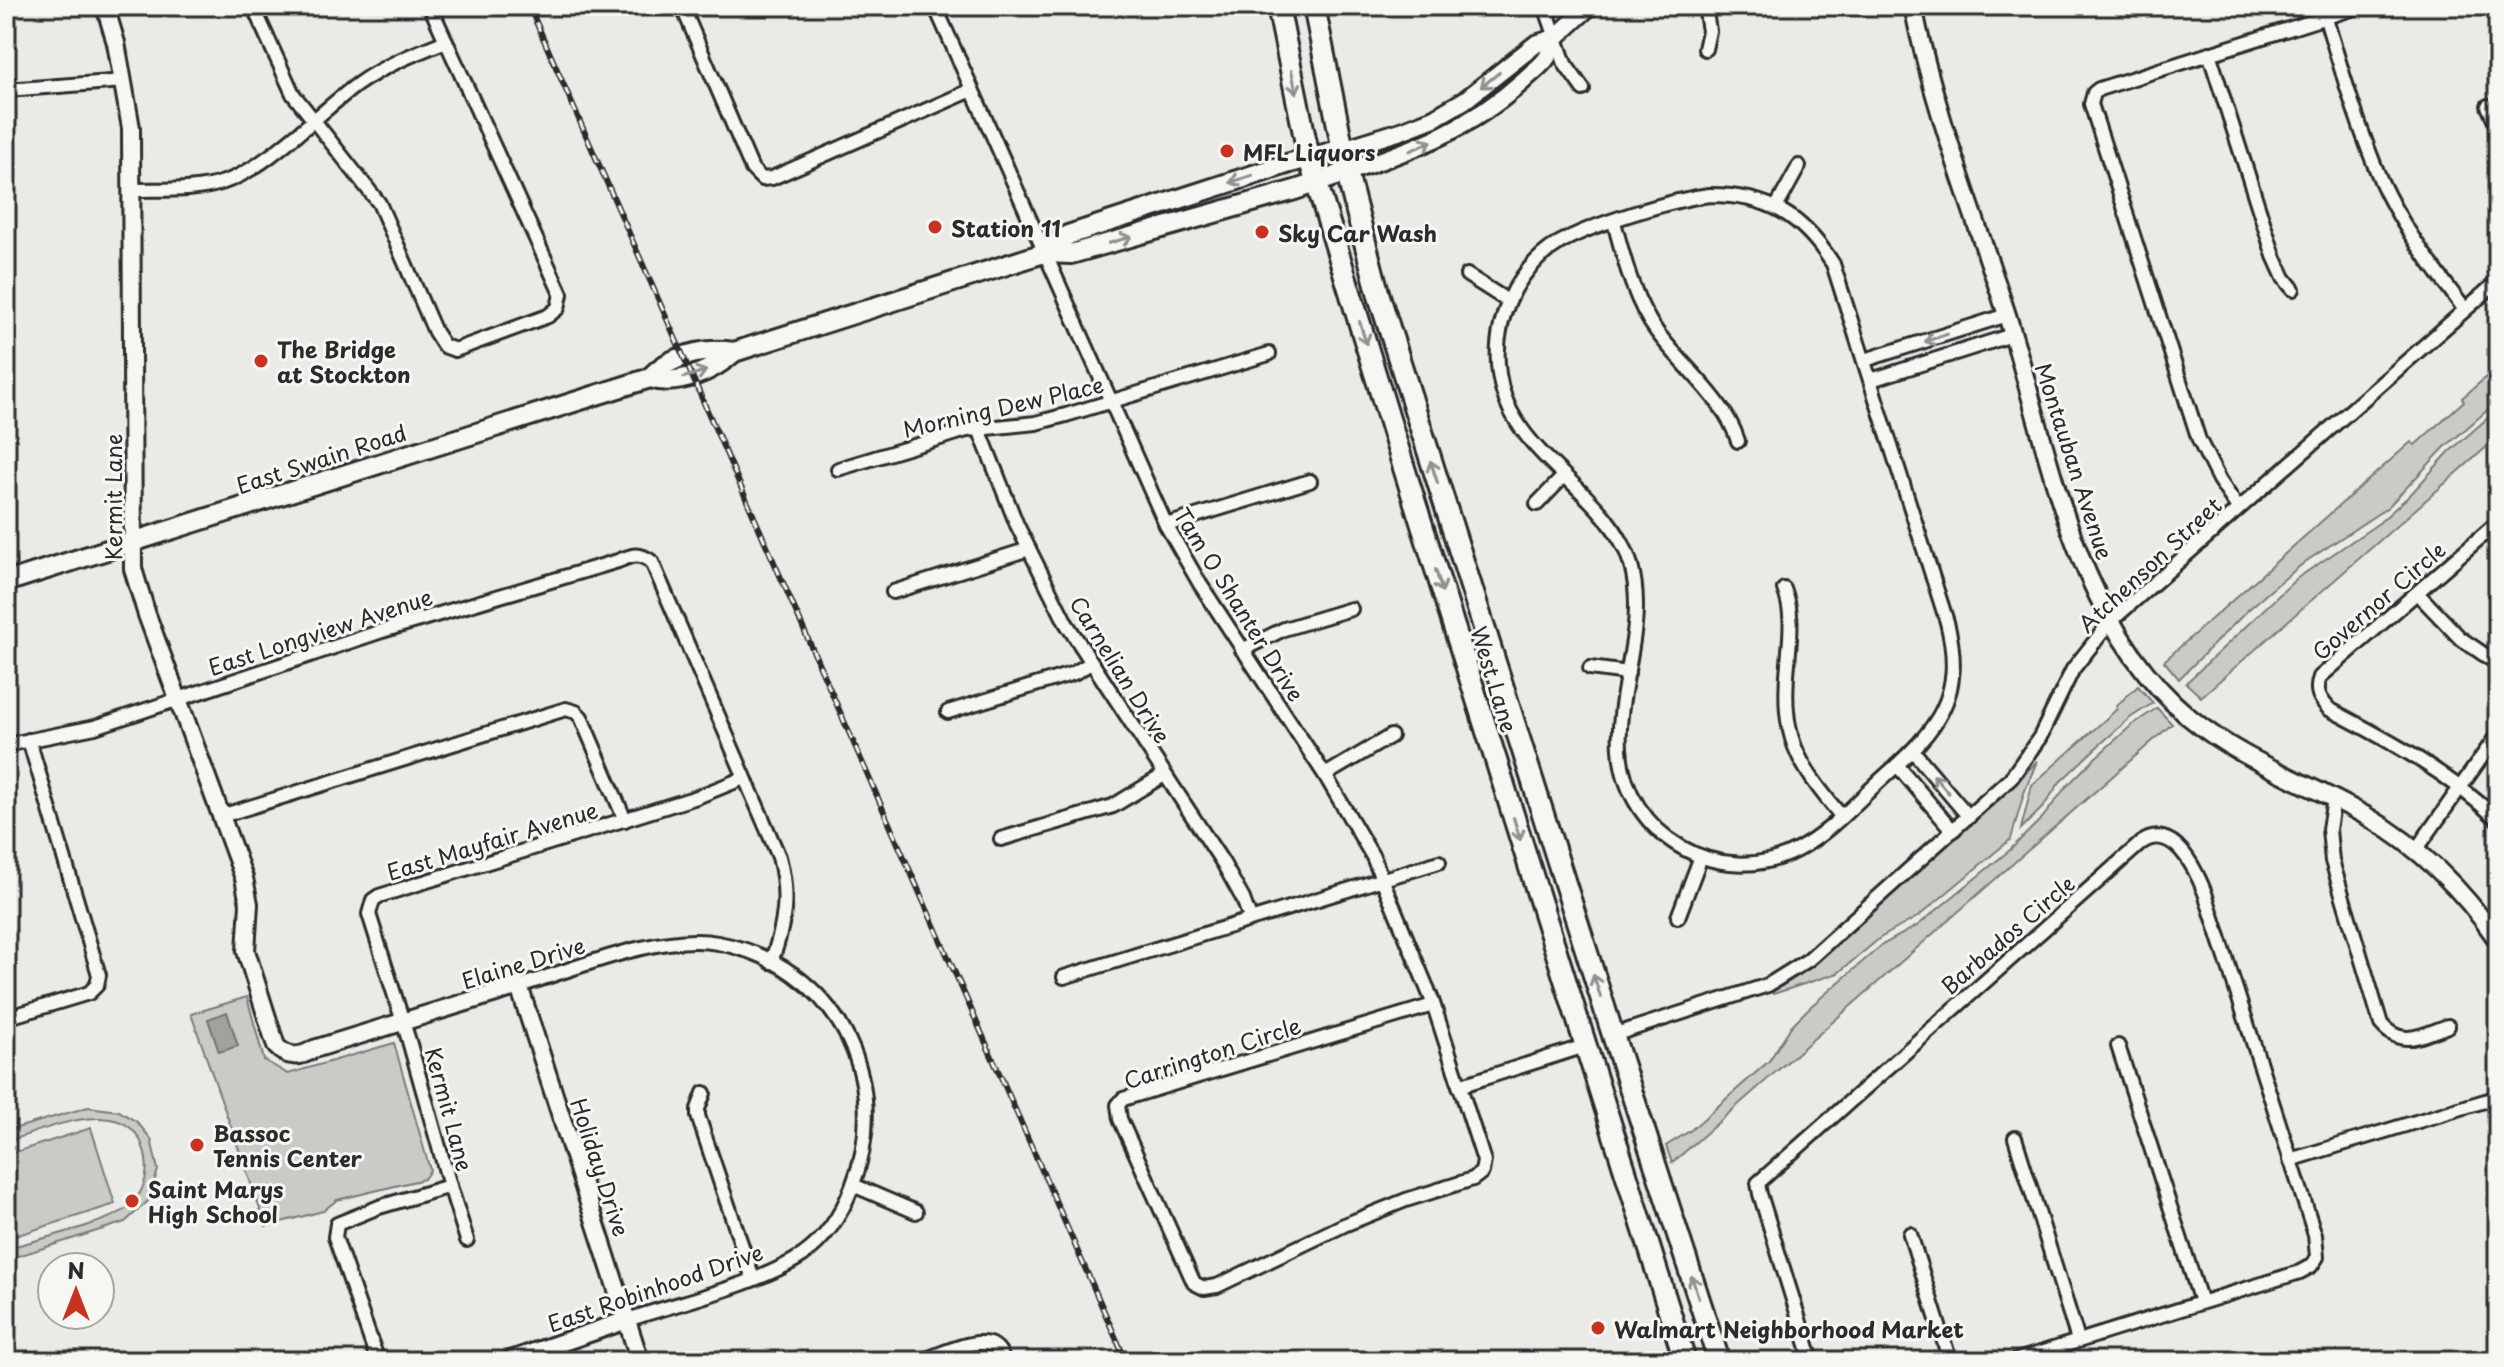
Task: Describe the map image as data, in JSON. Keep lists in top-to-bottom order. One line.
{"streets":{"main road":["East Swain Road","West Lane"],"street":["Morning Dew Place","Montauban Avenue","Kermit Lane","Atchenson Street","Governor Circle","Tam O Shanter Drive","East Longview Avenue","Carnelian Drive","East Mayfair Avenue","Barbados Circle","Elaine Drive","Carrington Circle","Holiday Drive","East Robinhood Drive"]},"crossings":[["Morning Dew Place","Tam O Shanter Drive"],["Morning Dew Place","Carnelian Drive"],["East Swain Road","Kermit Lane"],["East Swain Road","Tam O Shanter Drive"],["East Swain Road","West Lane"],["Montauban Avenue","Atchenson Street"],["Kermit Lane","East Longview Avenue"],["Kermit Lane","East Mayfair Avenue"],["Kermit Lane","Elaine Drive"],["Atchenson Street","West Lane"],["Tam O Shanter Drive","Carrington Circle"],["East Longview Avenue","East Mayfair Avenue"],["East Mayfair Avenue","Elaine Drive"],["Elaine Drive","Holiday Drive"],["Elaine Drive","East Robinhood Drive"],["Holiday Drive","East Robinhood Drive"]],"places":["MFL Liquors","Station 11","Sky Car Wash","The Bridge at Stockton","Bassoc Tennis Center","Saint Marys High School","Walmart Neighborhood Market"],"north":"top"}
